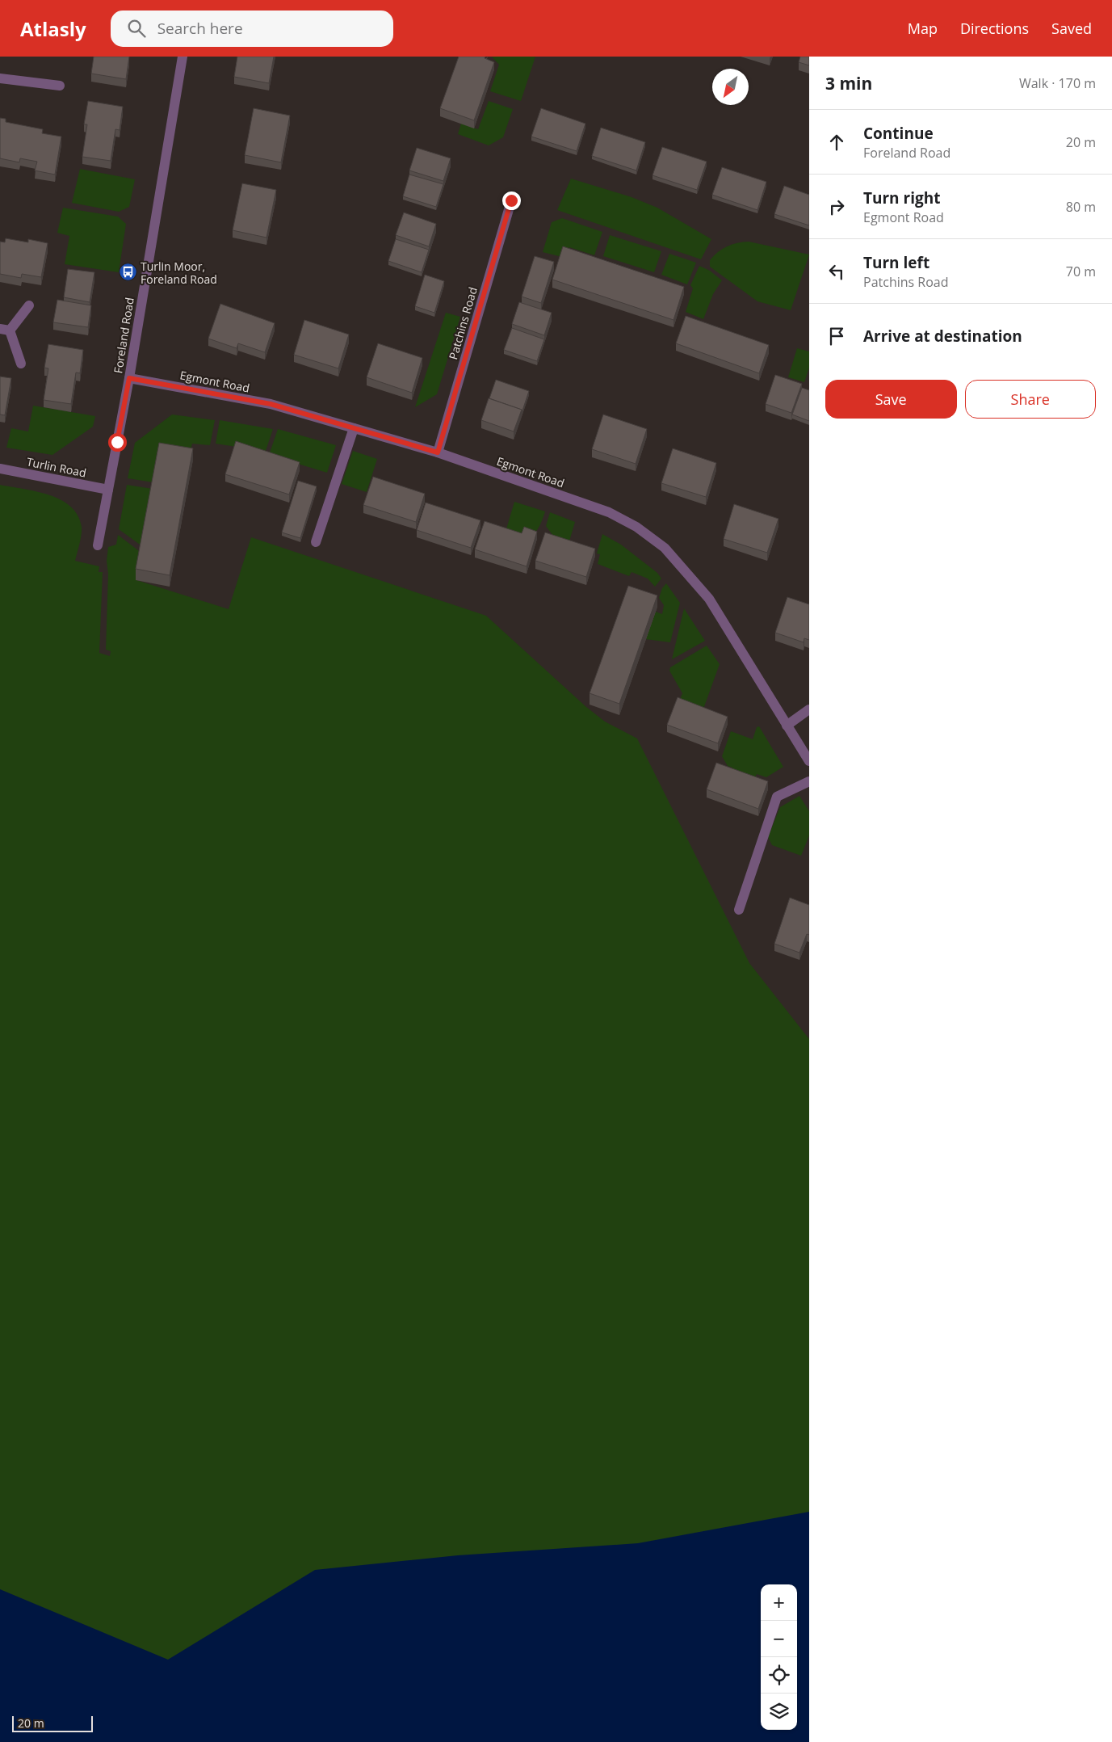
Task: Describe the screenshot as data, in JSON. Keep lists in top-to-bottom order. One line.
{"streets":{"street":["Patchins Road","Foreland Road","Egmont Road","Turlin Road"]},"crossings":[["Patchins Road","Egmont Road"],["Foreland Road","Egmont Road"],["Foreland Road","Turlin Road"]],"places":{"bus stop":["Turlin Moor, Foreland Road"]},"scale_bar":"20 m","north":"bottom left","page":{"header":"Atlasly","search":"Search here","nav":["Map","Directions","Saved"],"heading":["3 min","Walk · 170 m"],"list":[["Continue","Foreland Road","20 m"],["Turn right","Egmont Road","80 m"],["Turn left","Patchins Road","70 m"],"Arrive at destination"],"buttons":["Save","Share"],"map_buttons":["+","−"],"scale":"20 m"}}
